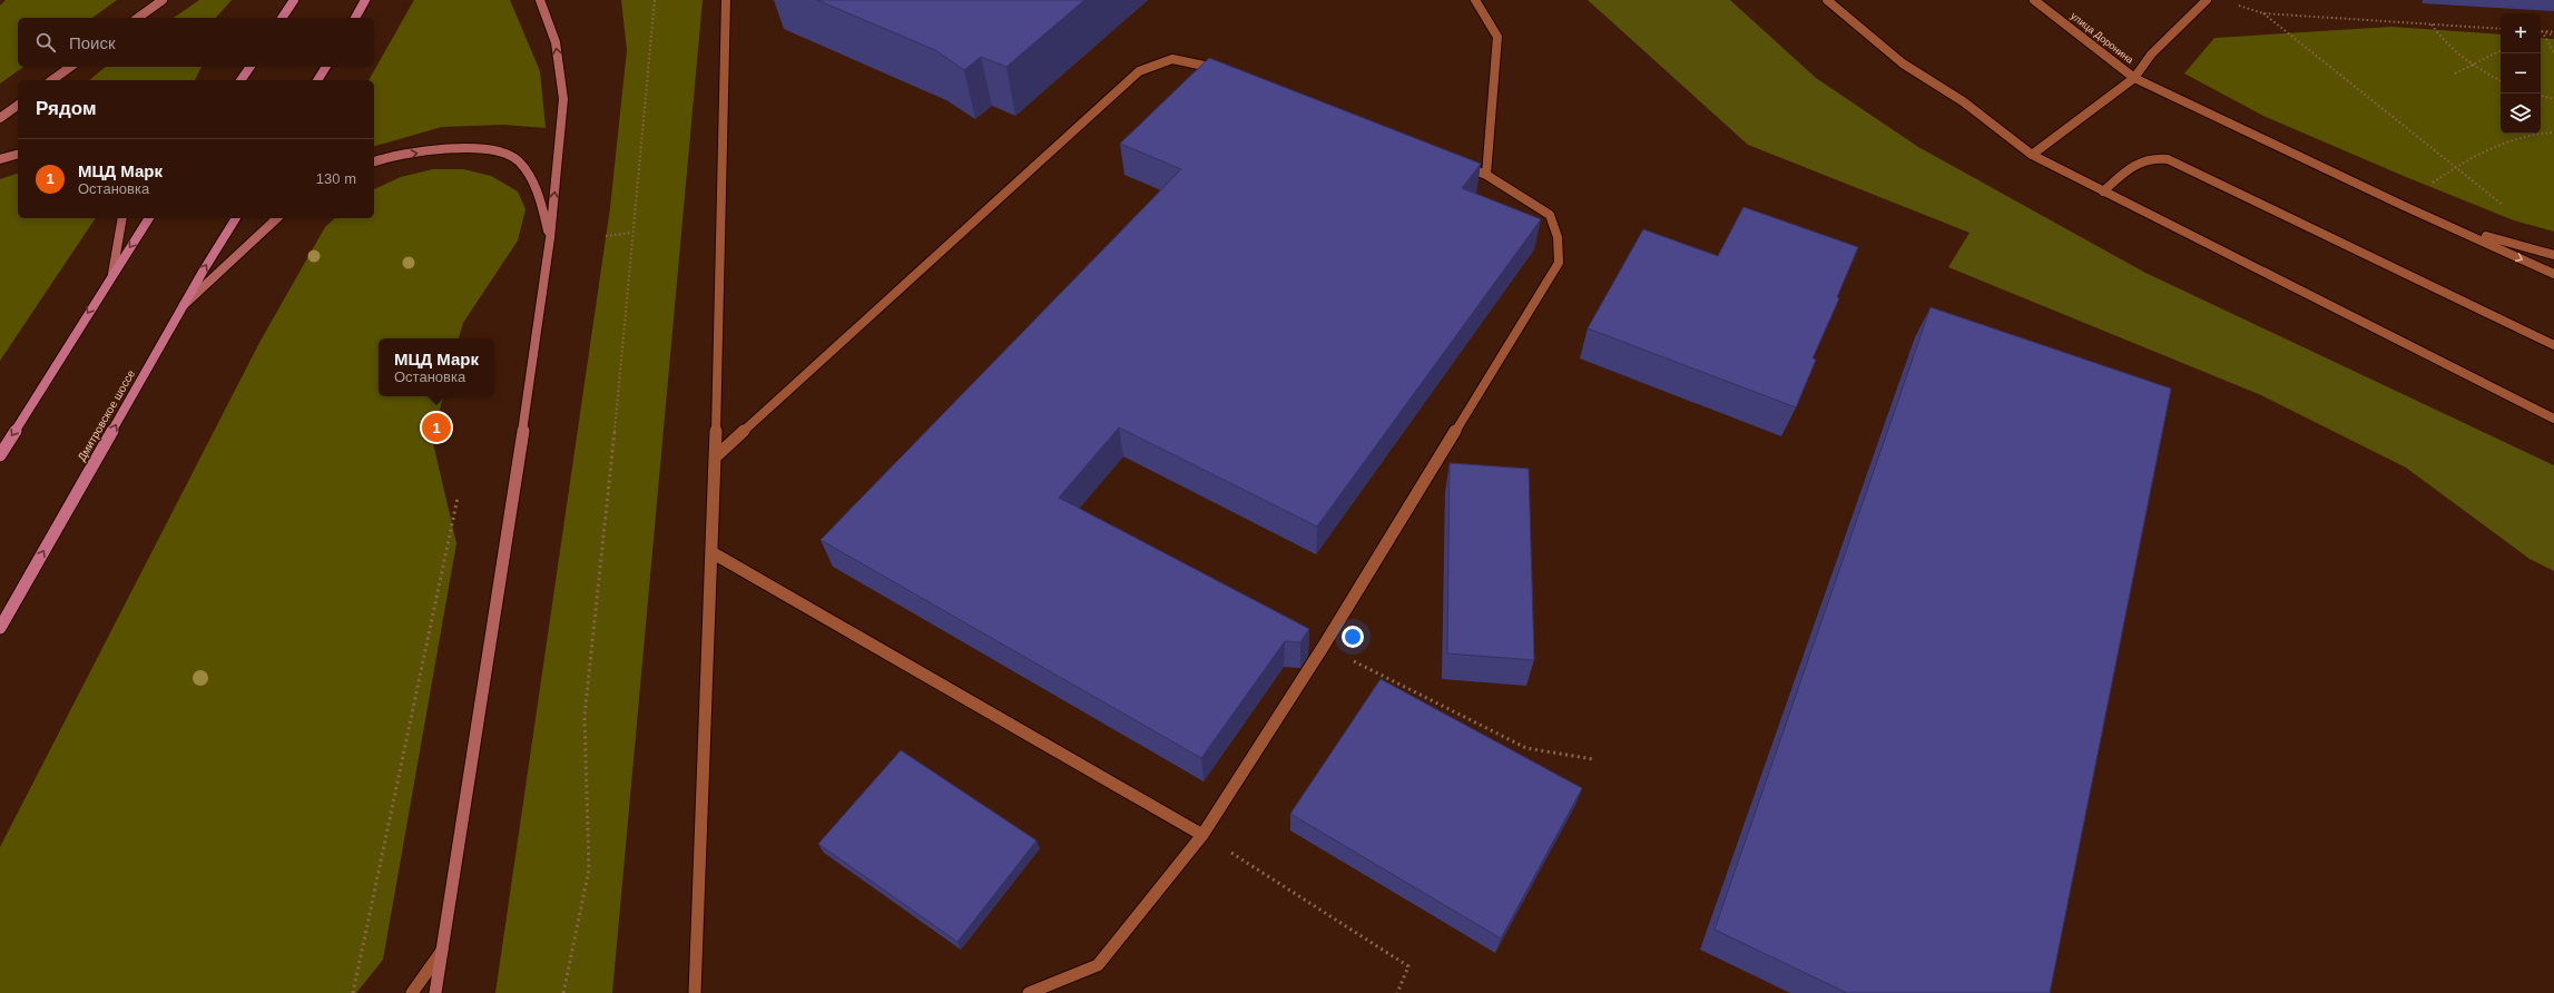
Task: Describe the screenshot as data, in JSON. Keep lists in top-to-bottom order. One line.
{"streets":{"main road":["Дмитровское шоссе"],"street":["улица Доронина"]},"page":{"map_buttons":["+","−"],"search":"Поиск","heading":"Рядом","list":[{"mark":"1","name":"МЦД Марк","note":"Остановка","value":"130 m"}],"popup":["МЦД Марк","Остановка"],"pins":"1"}}
